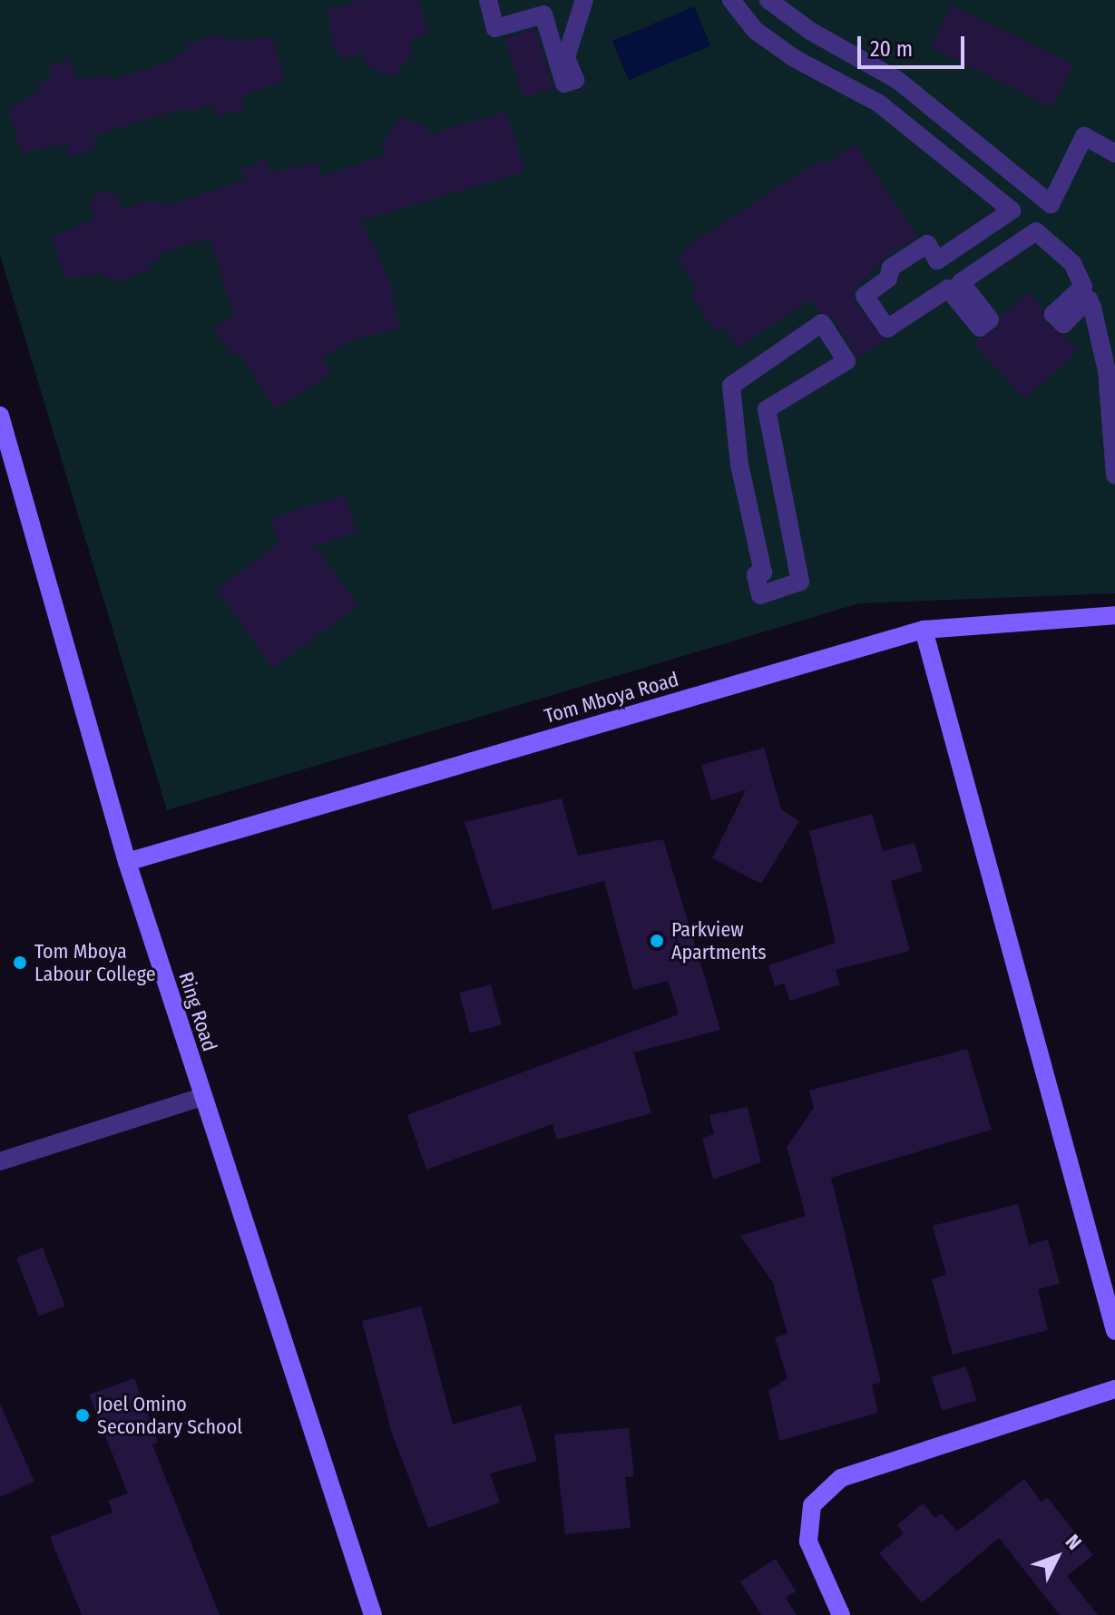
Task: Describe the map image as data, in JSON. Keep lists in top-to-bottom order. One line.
{"streets":{"street":["Tom Mboya Road","Ring Road"]},"crossings":[["Tom Mboya Road","Ring Road"]],"places":["Parkview Apartments","Tom Mboya Labour College","Joel Omino Secondary School"],"scale_bar":"20 m","north":"top right"}
